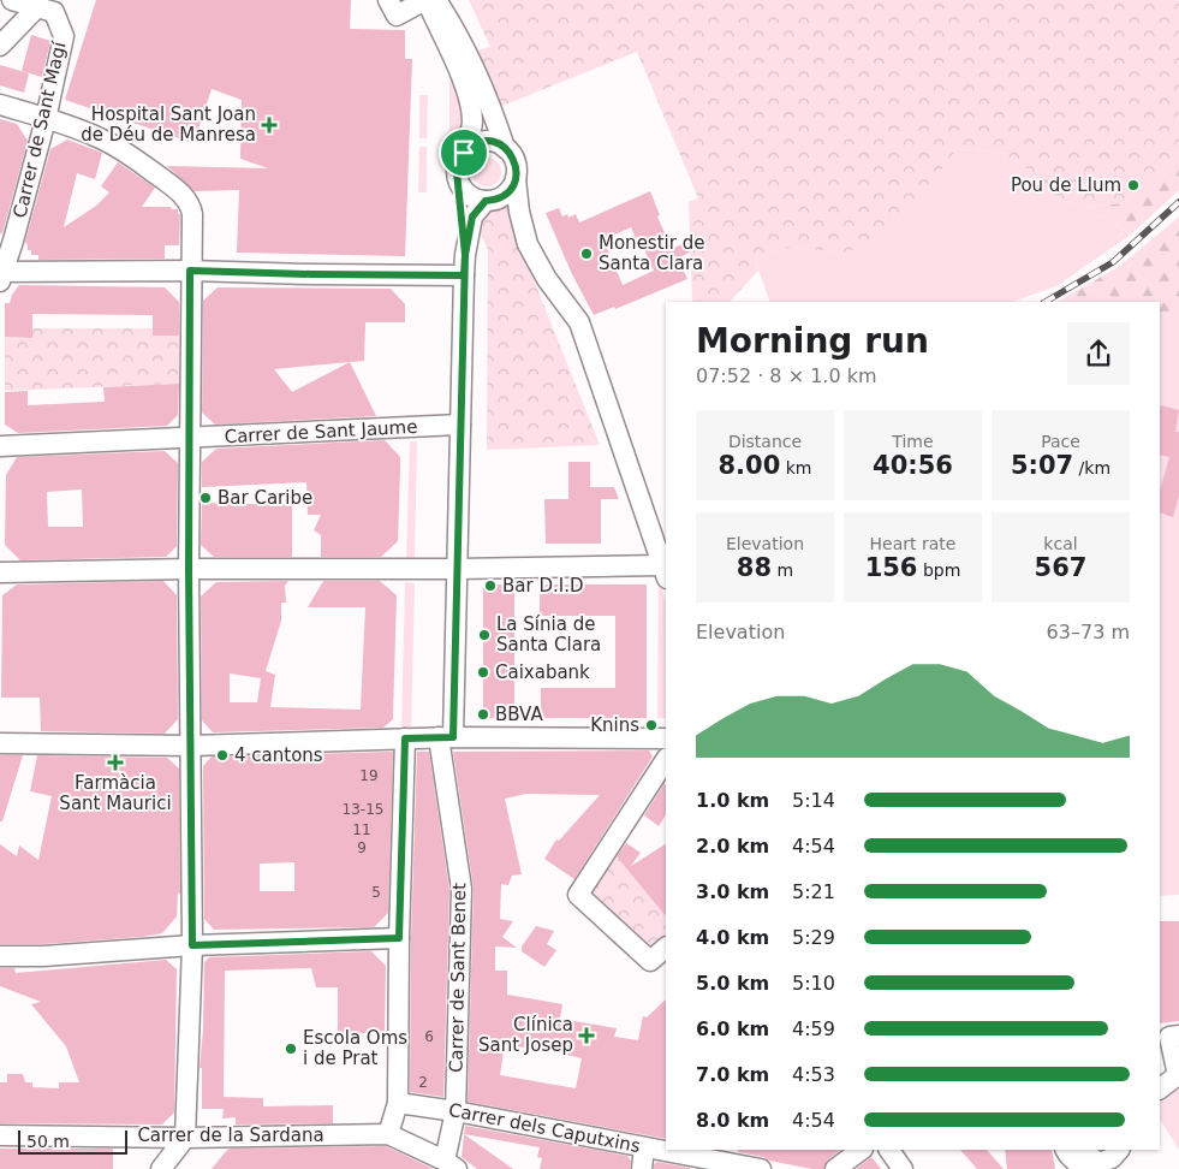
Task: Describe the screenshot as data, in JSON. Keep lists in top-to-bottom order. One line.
{"streets":{"street":["Carrer de Sant Magí","Carrer de Sant Jaume","Carrer de Sant Benet","Carrer dels Caputxins","Carrer de la Sardana"]},"crossings":[["Carrer de Sant Jaume","Carrer de Sant Benet"],["Carrer de Sant Benet","Carrer dels Caputxins"]],"places":{"health":["Hospital Sant Joan de Déu de Manresa","Farmàcia Sant Maurici","Clínica Sant Josep"],"other":["Pou de Llum","Monestir de Santa Clara","Bar Caribe","Bar D.I.D","La Sínia de Santa Clara","Caixabank","BBVA","Knins","4 cantons","Escola Oms i de Prat"]},"house_numbers":["19","13-15","11","9","5","6","2"],"scale_bar":"50 m","page":{"heading":["Morning run","07:52 · 8 × 1.0 km"],"stats":[["Distance","8.00 km"],["Time","40:56"],["Pace","5:07 /km"],["Elevation","88 m"],["Heart rate","156 bpm"],["kcal","567"]],"chart":["Elevation","63–73 m"],"list":[{"name":"1.0 km","note":"5:14"},{"name":"2.0 km","note":"4:54"},{"name":"3.0 km","note":"5:21"},{"name":"4.0 km","note":"5:29"},{"name":"5.0 km","note":"5:10"},{"name":"6.0 km","note":"4:59"},{"name":"7.0 km","note":"4:53"},{"name":"8.0 km","note":"4:54"}],"scale":"50 m"}}
